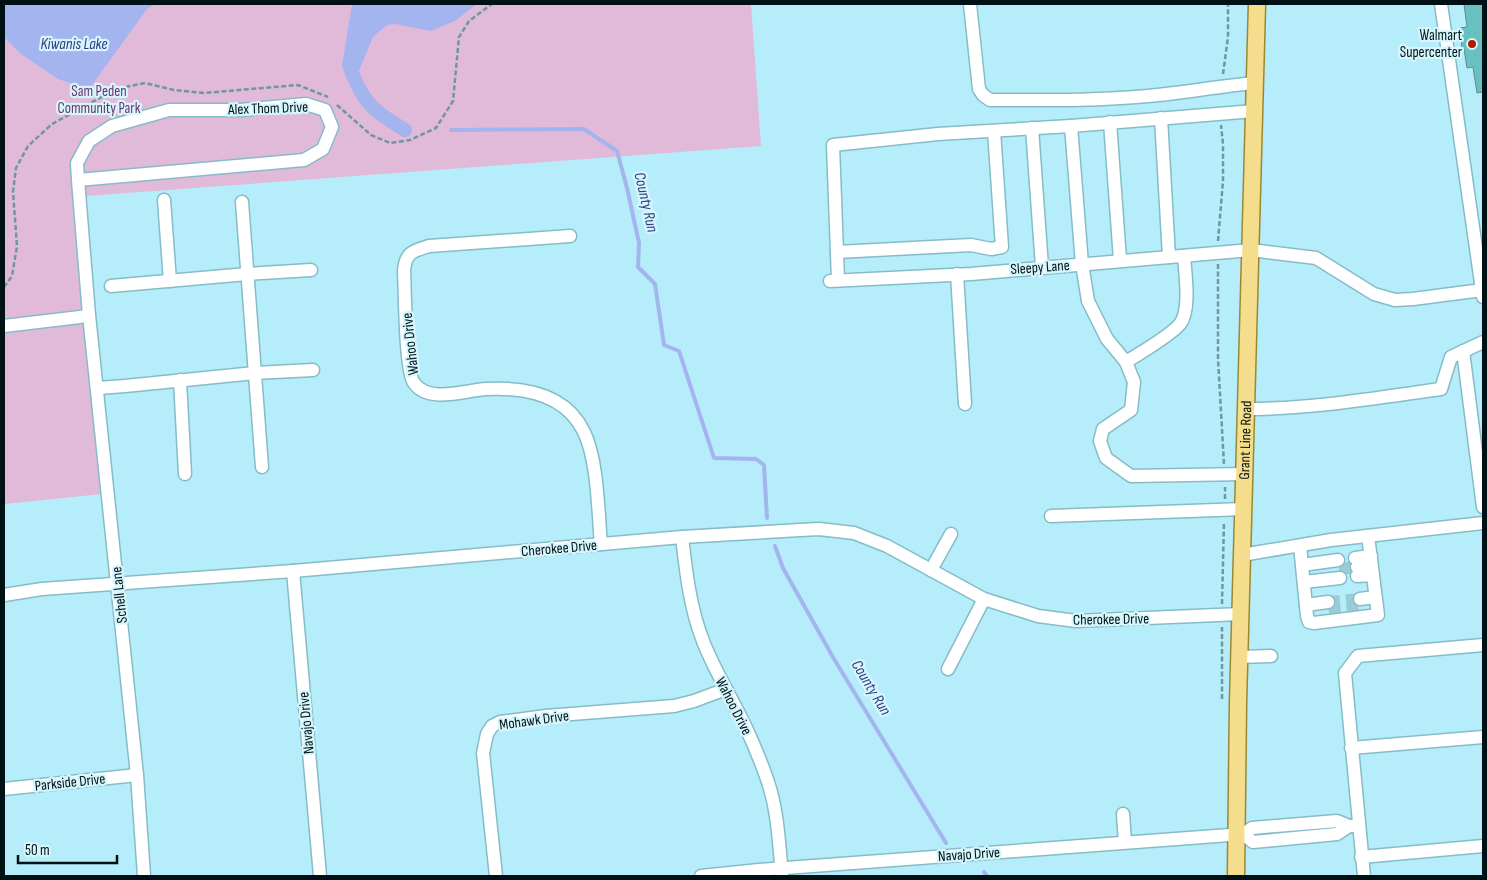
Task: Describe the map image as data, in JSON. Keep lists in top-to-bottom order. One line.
{"streets":{"main road":["Grant Line Road"],"street":["Alex Thom Drive","Sleepy Lane","Wahoo Drive","Cherokee Drive","Schell Lane","Mohawk Drive","Navajo Drive","Parkside Drive"]},"crossings":[["Alex Thom Drive","Schell Lane"],["Sleepy Lane","Grant Line Road"],["Wahoo Drive","Cherokee Drive"],["Wahoo Drive","Mohawk Drive"],["Wahoo Drive","Navajo Drive"],["Grant Line Road","Cherokee Drive"],["Grant Line Road","Navajo Drive"],["Cherokee Drive","Schell Lane"],["Cherokee Drive","Navajo Drive"],["Schell Lane","Parkside Drive"]],"water":["Kiwanis Lake","County Run"],"parks":["Sam Peden Community Park"],"places":["Walmart Supercenter"],"scale_bar":"50 m"}
